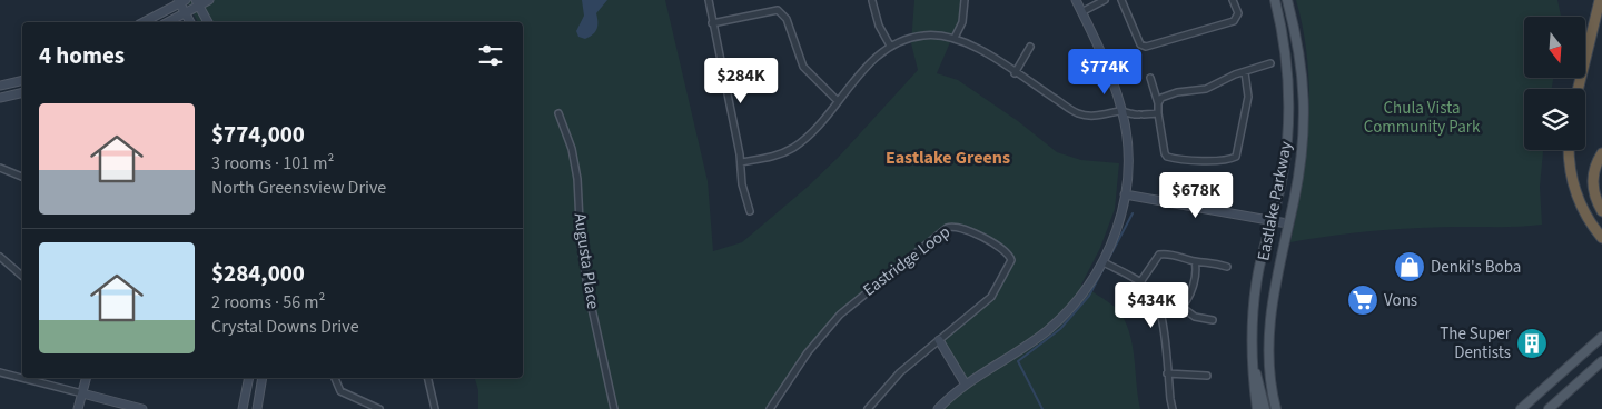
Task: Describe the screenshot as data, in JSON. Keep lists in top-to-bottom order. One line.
{"streets":{"main road":["Eastlake Parkway"],"street":["Augusta Place","Eastridge Loop"]},"districts":["Eastlake Greens"],"parks":["Chula Vista Community Park"],"places":{"shop":["Denki's Boba"],"supermarket":["Vons"],"building":["The Super Dentists"]},"north":"bottom","page":{"heading":"4 homes","price":["$774K","$284K","$678K","$434K"],"list":[{"name":"$774,000","note":"3 rooms · 101 m² · North Greensview Drive"},{"name":"$284,000","note":"2 rooms · 56 m² · Crystal Downs Drive"}]}}
